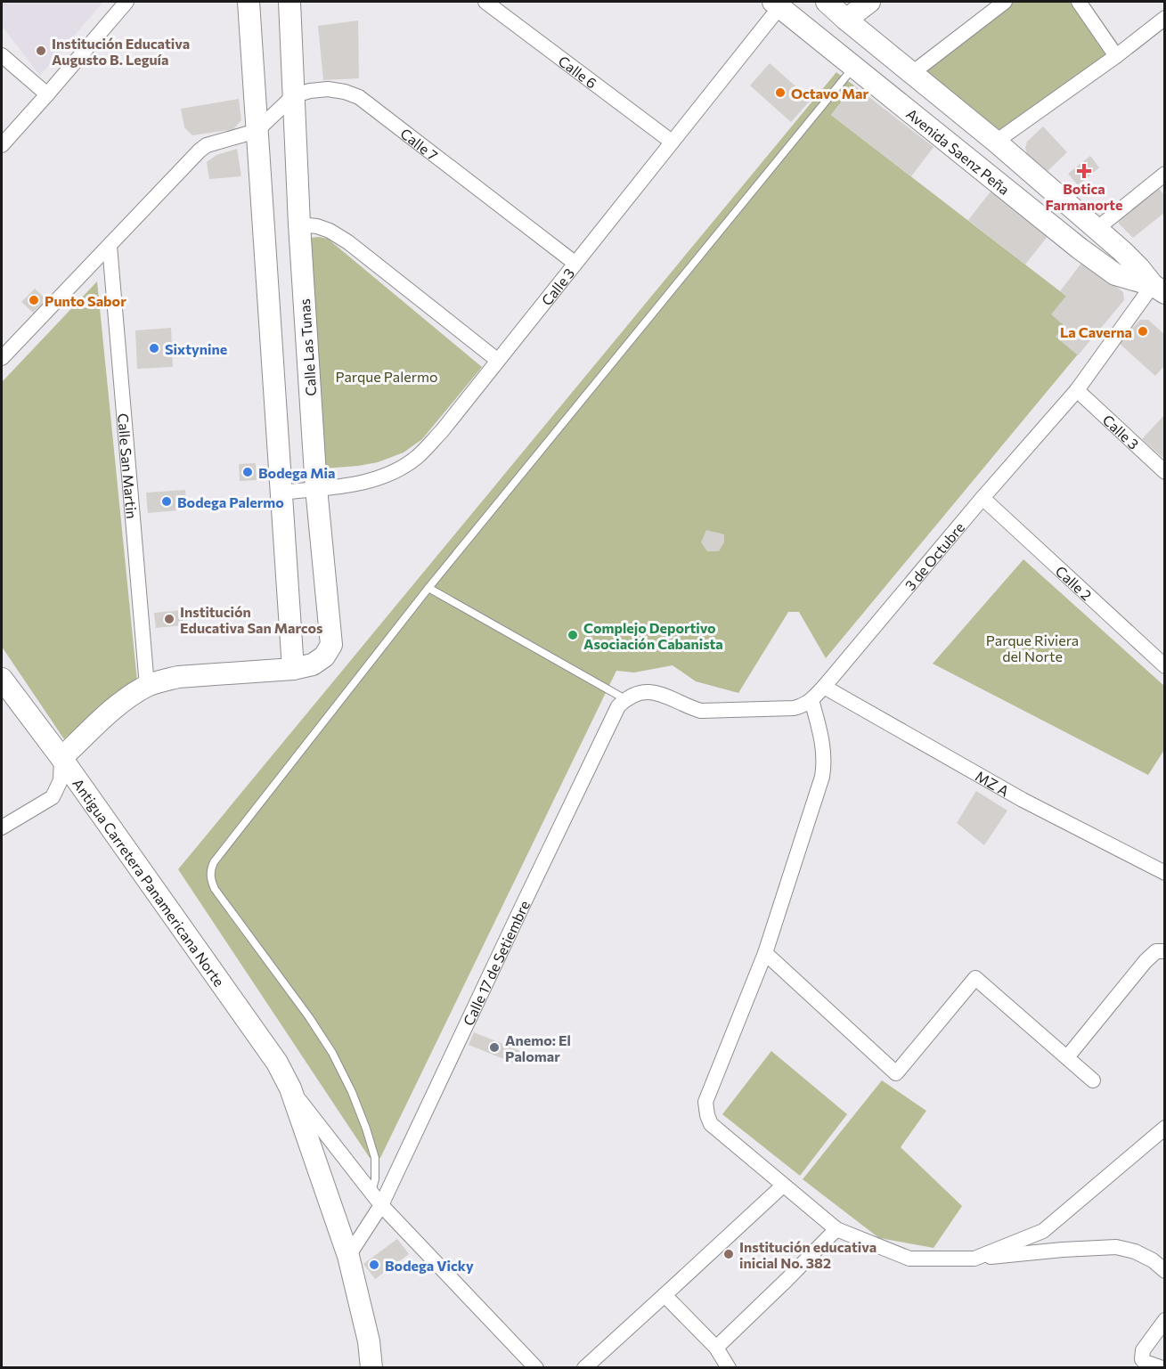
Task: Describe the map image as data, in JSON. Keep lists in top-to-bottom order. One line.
{"streets":{"main road":["Avenida Saenz Peña","Calle Las Tunas","Antigua Carretera Panamericana Norte"],"street":["Calle 6","Calle 7","Calle 3","Calle San Martin","3 de Octubre","Calle 2","MZ A","Calle 17 de Setiembre"]},"crossings":[["Calle 6","Calle 3"],["Calle 7","Calle 3"],["Calle 7","Calle Las Tunas"],["Avenida Saenz Peña","Calle 3"],["Avenida Saenz Peña","3 de Octubre"],["Calle 3","Calle Las Tunas"],["Calle 3","3 de Octubre"],["Calle Las Tunas","Calle San Martin"],["Calle Las Tunas","Antigua Carretera Panamericana Norte"],["3 de Octubre","Calle 2"],["3 de Octubre","MZ A"],["3 de Octubre","Calle 17 de Setiembre"],["Antigua Carretera Panamericana Norte","Calle 17 de Setiembre"]],"parks":["Parque Palermo","Parque Riviera del Norte"],"places":{"other":["Institución Educativa Augusto B. Leguía","Octavo Mar","Punto Sabor","La Caverna","Sixtynine","Bodega Mia","Bodega Palermo","Institución Educativa San Marcos","Complejo Deportivo Asociación Cabanista","Anemo: El Palomar","Institución educativa inicial No. 382","Bodega Vicky"],"health":["Botica Farmanorte"]}}
